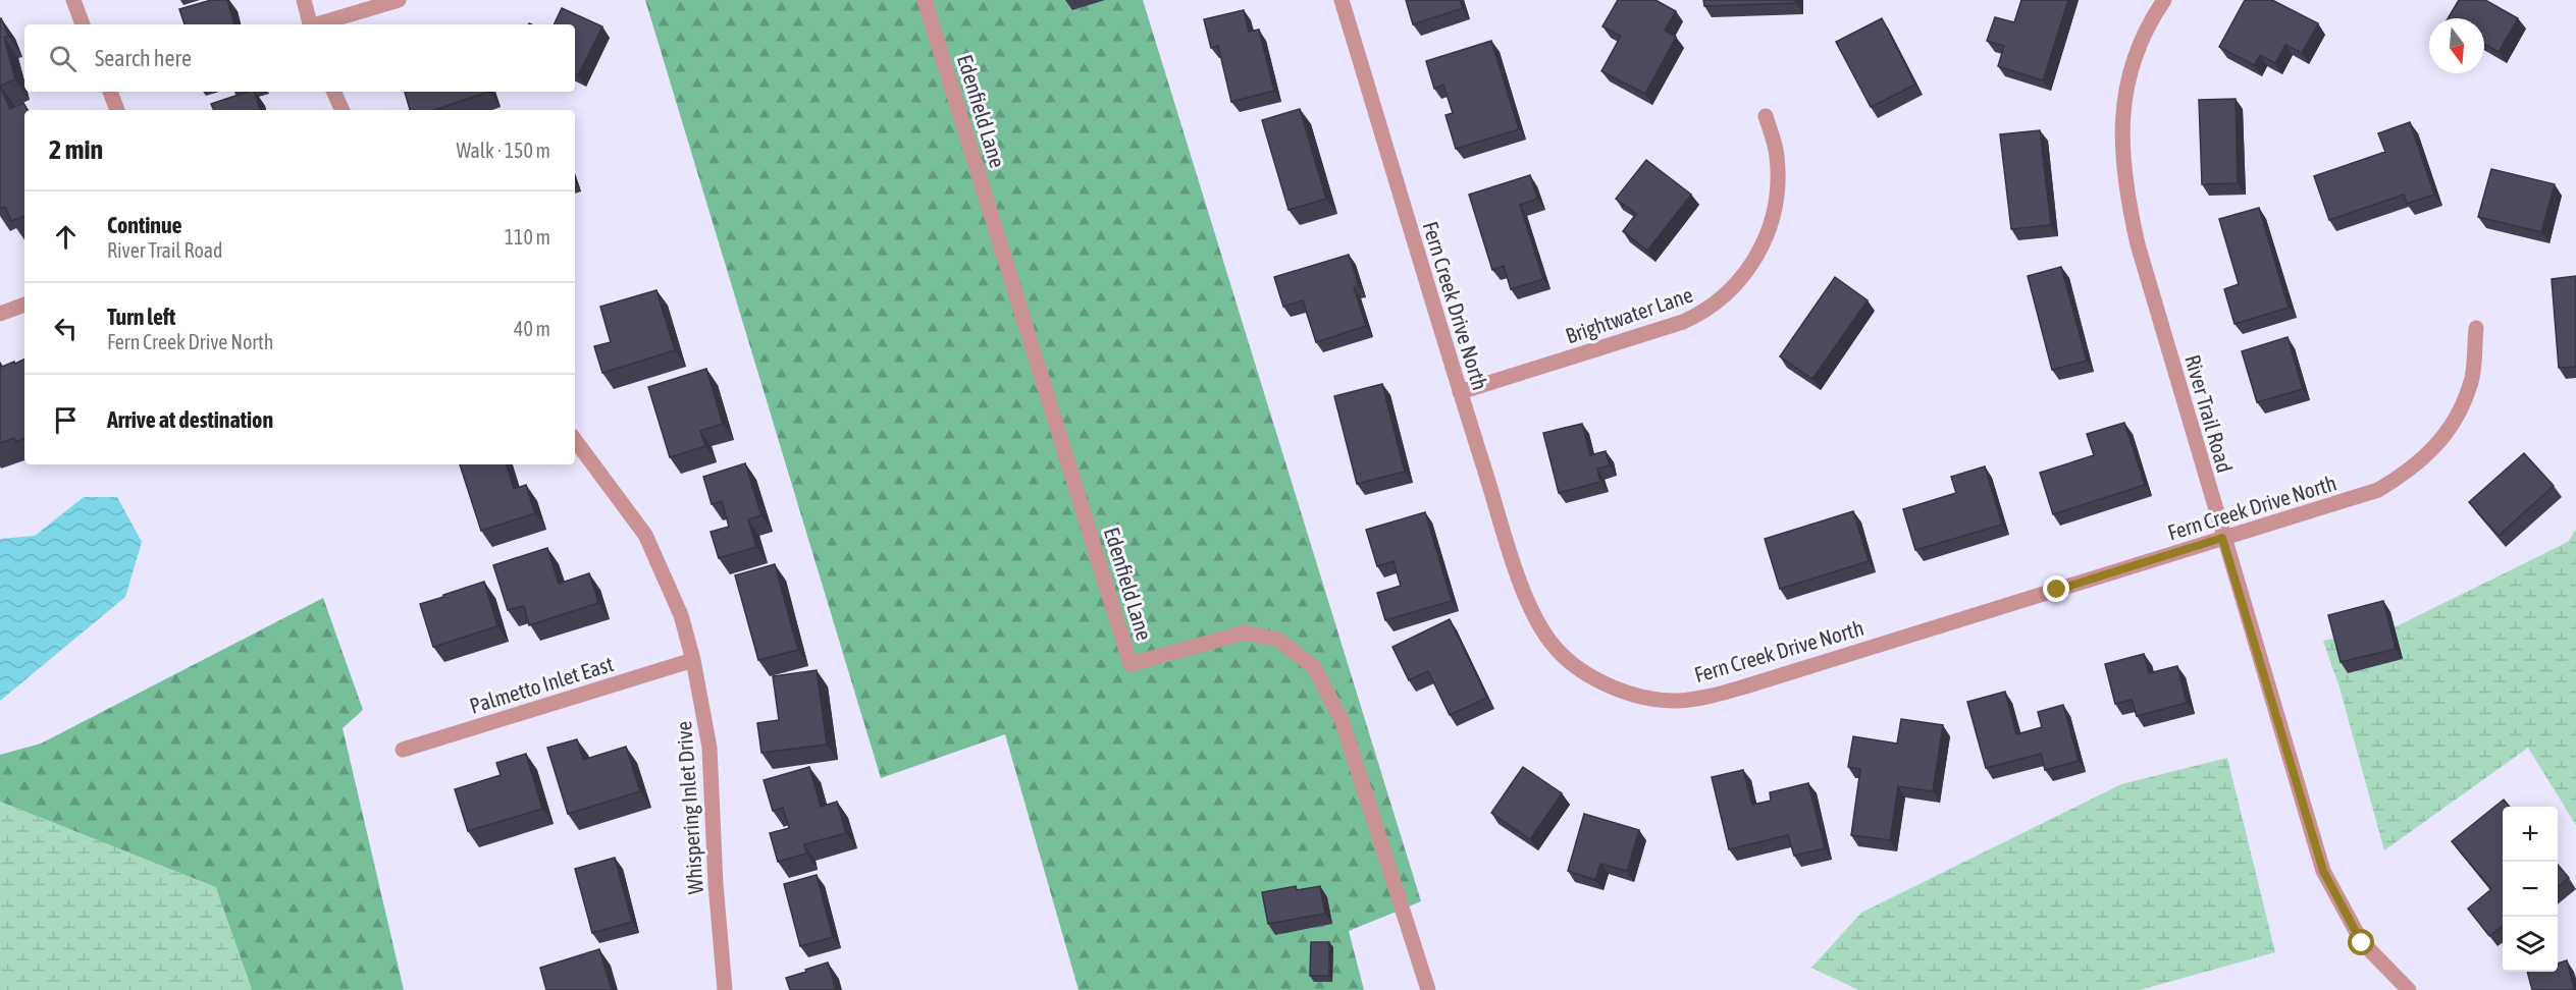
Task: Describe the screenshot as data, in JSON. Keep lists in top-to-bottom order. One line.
{"streets":{"street":["Edenfield Lane","Fern Creek Drive North","Brightwater Lane","River Trail Road","Palmetto Inlet East","Whispering Inlet Drive"]},"crossings":[["Fern Creek Drive North","Brightwater Lane"],["Fern Creek Drive North","River Trail Road"],["Palmetto Inlet East","Whispering Inlet Drive"]],"north":"bottom","page":{"search":"Search here","heading":["2 min","Walk · 150 m"],"list":[["Continue","River Trail Road","110 m"],["Turn left","Fern Creek Drive North","40 m"],"Arrive at destination"],"map_buttons":["+","−"]}}
